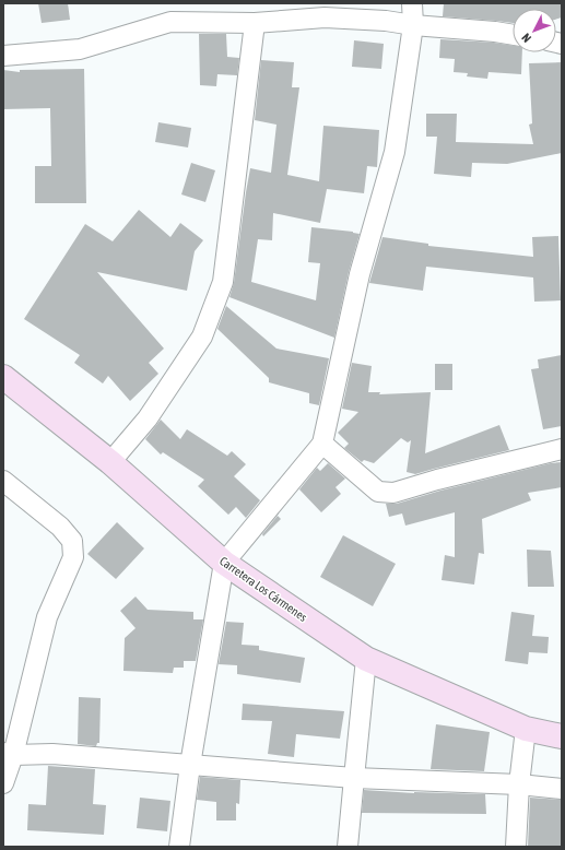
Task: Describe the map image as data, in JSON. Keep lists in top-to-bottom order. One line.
{"streets":{"main road":["Carretera Los Cármenes"]},"north":"bottom left"}
